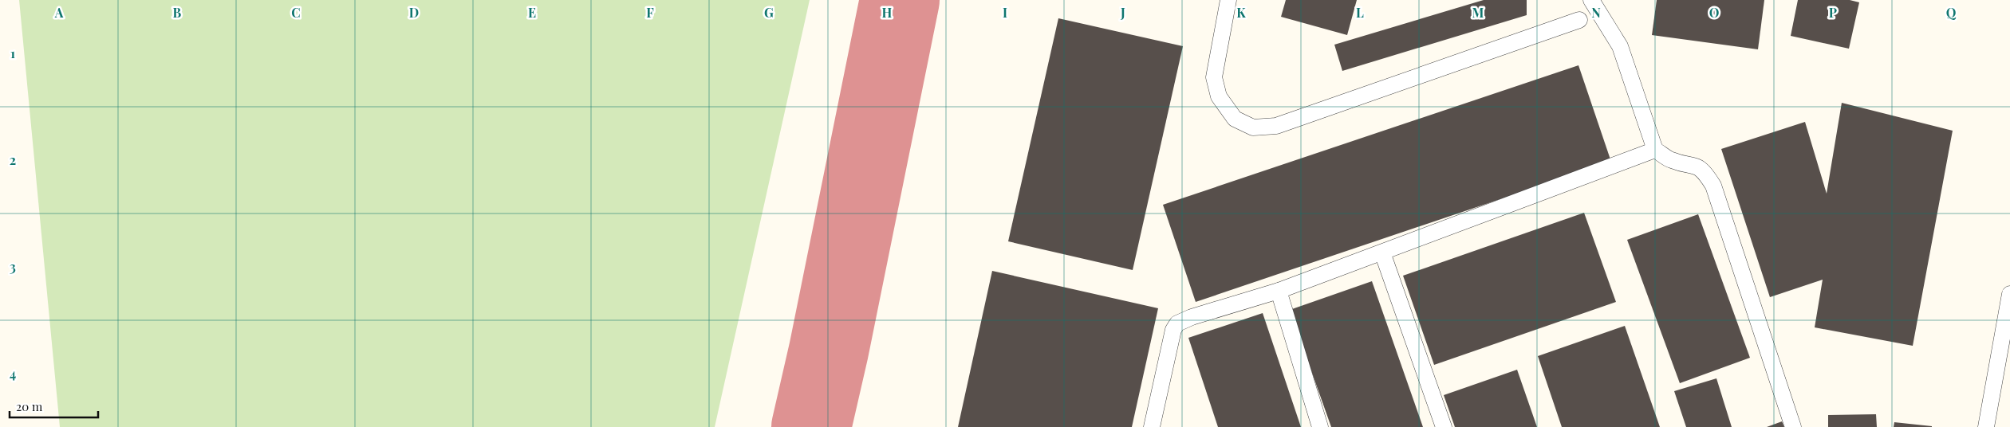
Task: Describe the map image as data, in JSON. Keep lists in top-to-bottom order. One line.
{"scale_bar":"20 m","grid":{"columns":["A","B","C","D","E","F","G","H","I","J","K","L","M","N","O","P","Q"],"rows":["1","2","3","4"]}}
